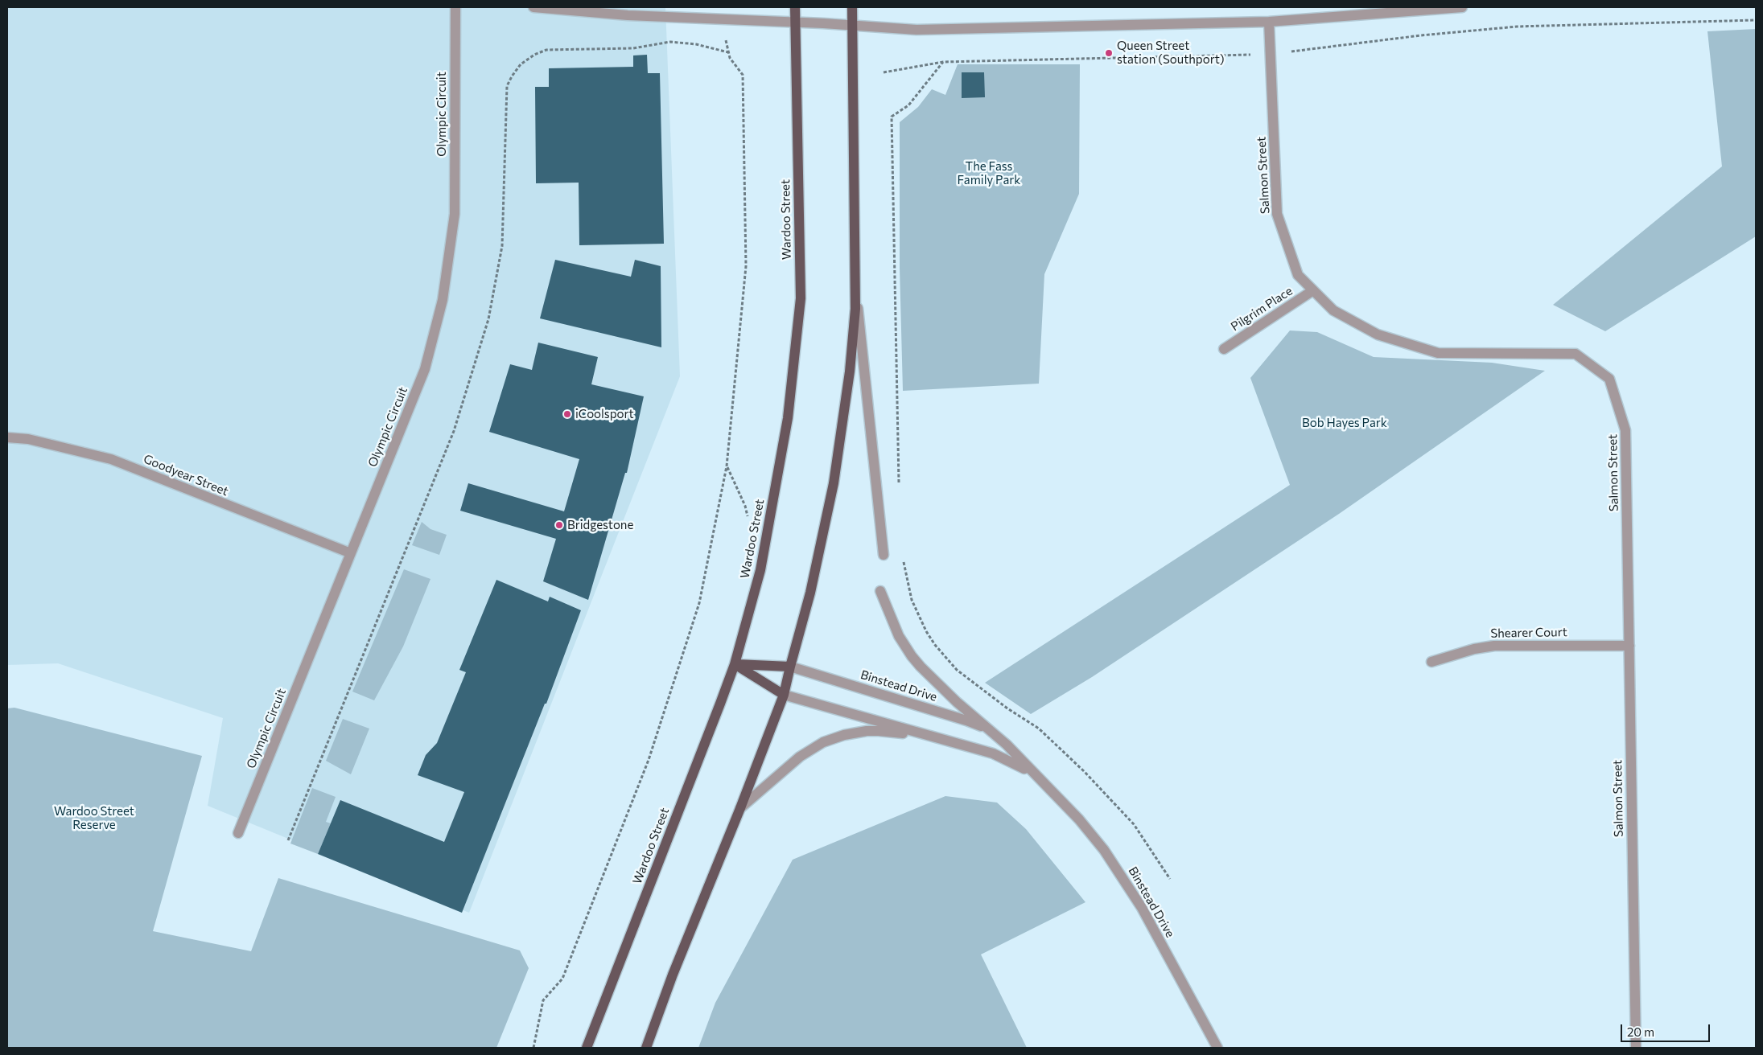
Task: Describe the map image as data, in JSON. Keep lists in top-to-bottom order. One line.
{"streets":{"main road":["Wardoo Street"],"street":["Olympic Circuit","Salmon Street","Pilgrim Place","Goodyear Street","Shearer Court","Binstead Drive"]},"crossings":[["Olympic Circuit","Goodyear Street"],["Salmon Street","Pilgrim Place"],["Salmon Street","Shearer Court"]],"parks":["The Fass Family Park","Bob Hayes Park","Wardoo Street Reserve"],"places":["Queen Street station (Southport)","iCoolsport","Bridgestone"],"scale_bar":"20 m"}
